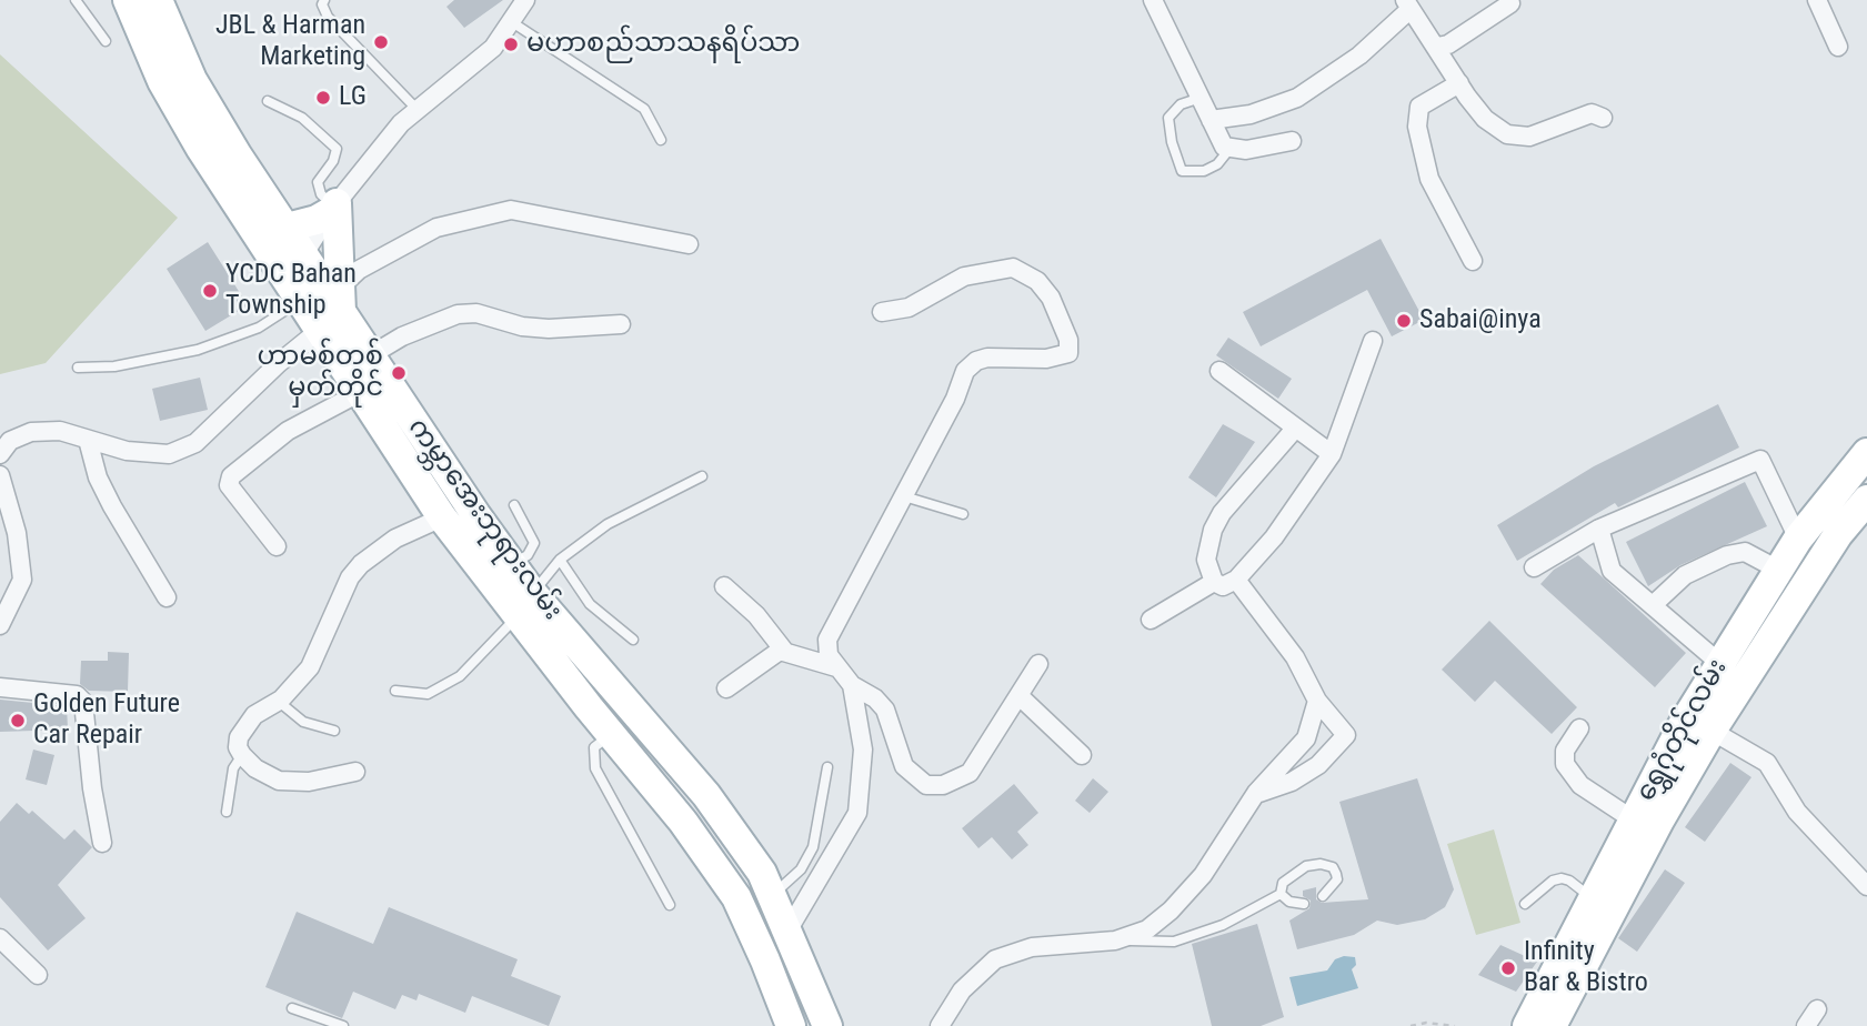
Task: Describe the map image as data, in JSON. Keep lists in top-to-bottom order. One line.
{"streets":{"main road":["ကမ္ဘာအေးဘုရားလမ်း","ရွှေဂုံတိုင်လမ်း"]},"places":["JBL & Harman Marketing","မဟာစည်သာသနရိပ်သာ","LG","YCDC Bahan Township","Sabai@inya","ဟာမစ်တစ် မှတ်တိုင်","Golden Future Car Repair","Infinity Bar & Bistro"]}
